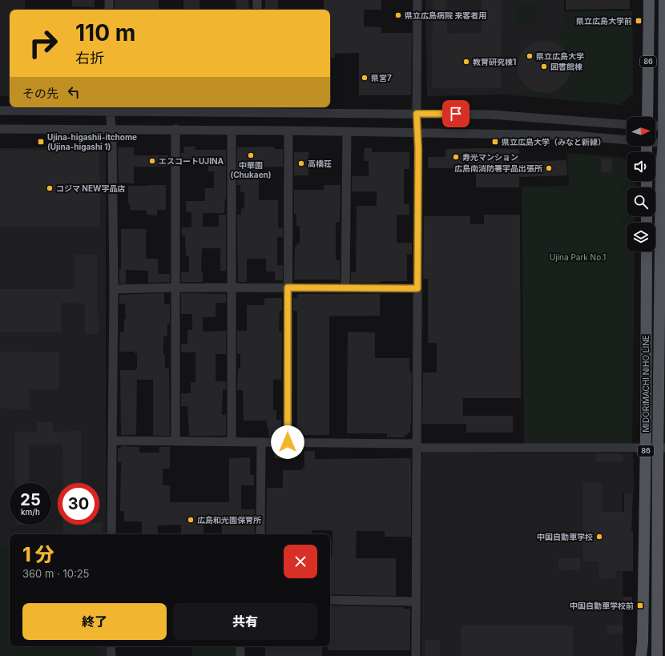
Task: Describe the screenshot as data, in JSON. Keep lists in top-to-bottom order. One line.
{"streets":{"main road":["86","MIDORIMACHI NIHO LINE"]},"parks":["Ujina Park No.1"],"places":{"other":["県立広島病院 来客者用","県立広島大学","教育研究棟1","図書館棟","県営7","中華園 (Chukaen)","寿光マンション","エスコートUJINA","高橋荘","広島南消防署宇品出張所","コジマ NEW宇品店","広島和光園保育所","中国自動車学校"],"transit":["県立広島大学前","Ujina-higashii-itchome (Ujina-higashi 1)","県立広島大学（みなと新線）","中国自動車学校前"]},"north":"right","page":{"turn":["110 m","右折"],"then":"その先","speed":"25 km/h","limit":"30","heading":["1 分","360 m · 10:25"],"buttons":["終了","共有"]}}
